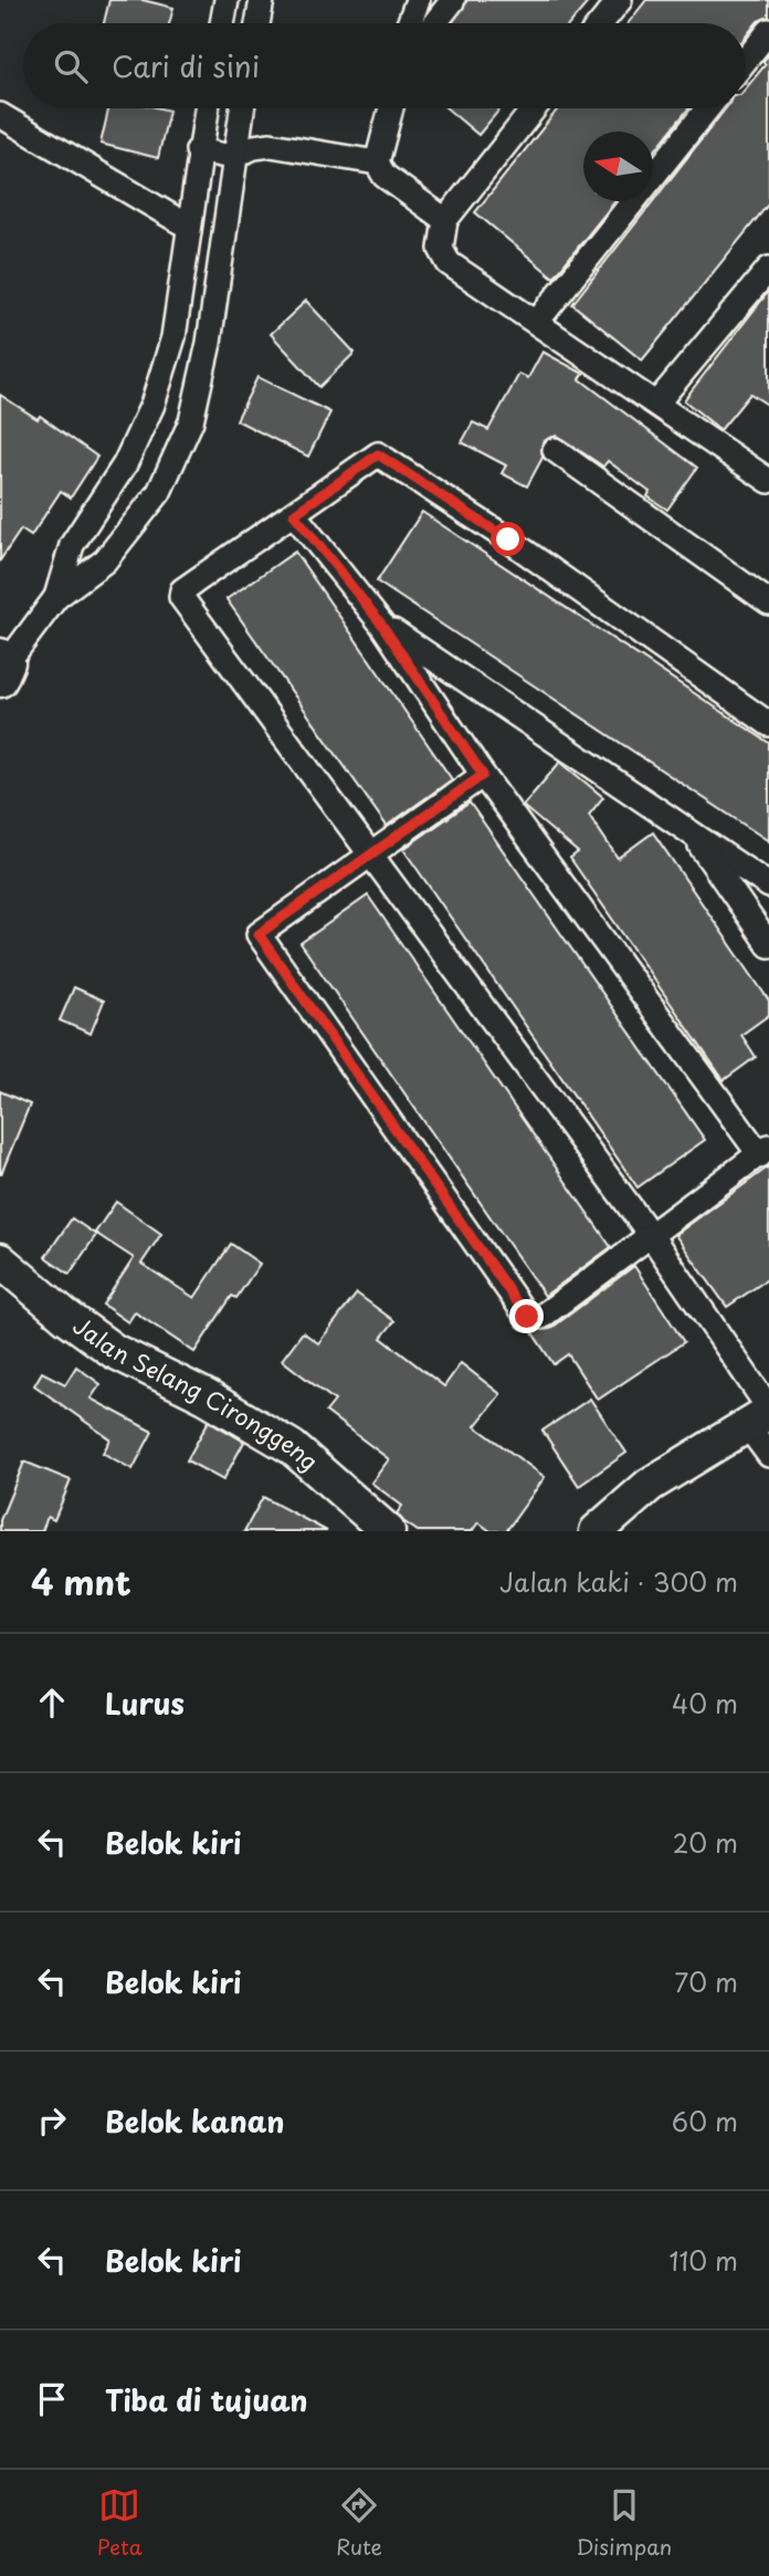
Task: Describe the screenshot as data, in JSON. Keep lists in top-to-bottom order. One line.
{"streets":{"street":["Jalan Selang Cironggeng"]},"north":"left","page":{"search":"Cari di sini","heading":["4 mnt","Jalan kaki · 300 m"],"list":[["Lurus","40 m"],["Belok kiri","20 m"],["Belok kiri","70 m"],["Belok kanan","60 m"],["Belok kiri","110 m"],"Tiba di tujuan"],"nav":["Peta","Rute","Disimpan"]}}
